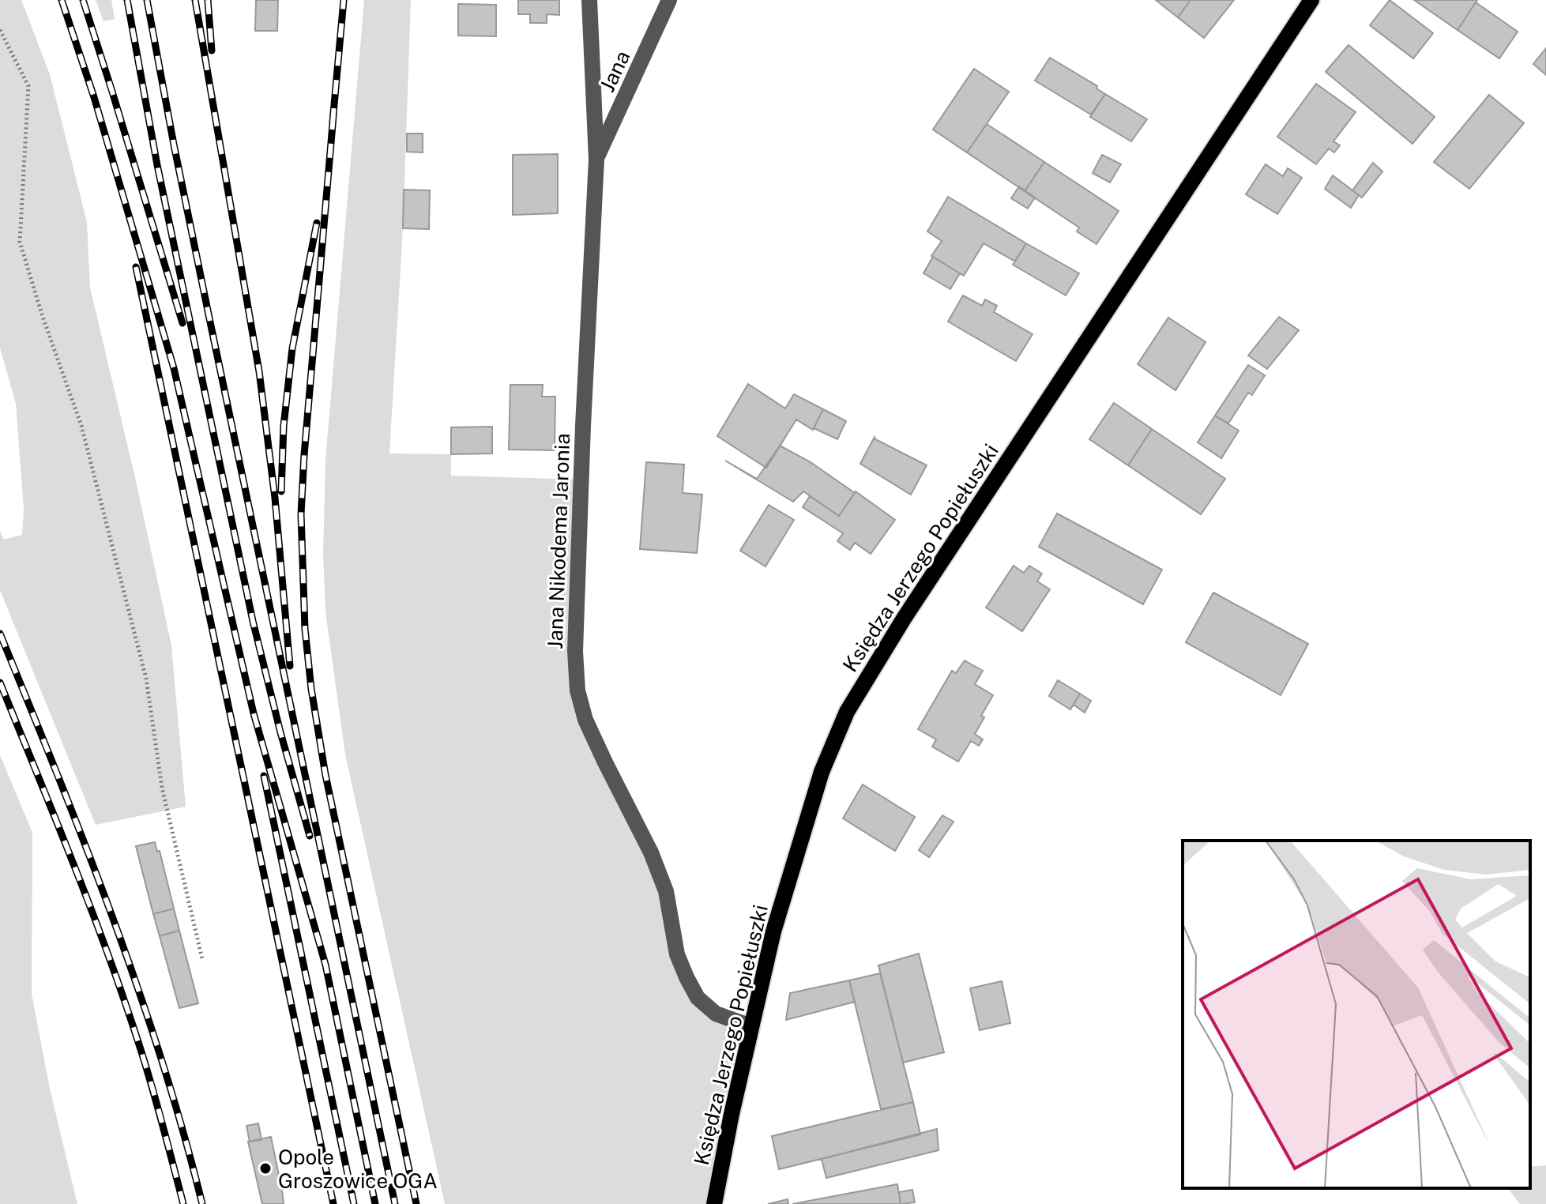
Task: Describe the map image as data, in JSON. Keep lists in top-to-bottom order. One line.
{"streets":{"main road":["Księdza Jerzego Popiełuszki"],"street":["Jana","Jana Nikodema Jaronia"]},"crossings":[["Jana","Jana Nikodema Jaronia"],["Jana Nikodema Jaronia","Księdza Jerzego Popiełuszki"]],"places":["Opole Groszowice OGA"]}
